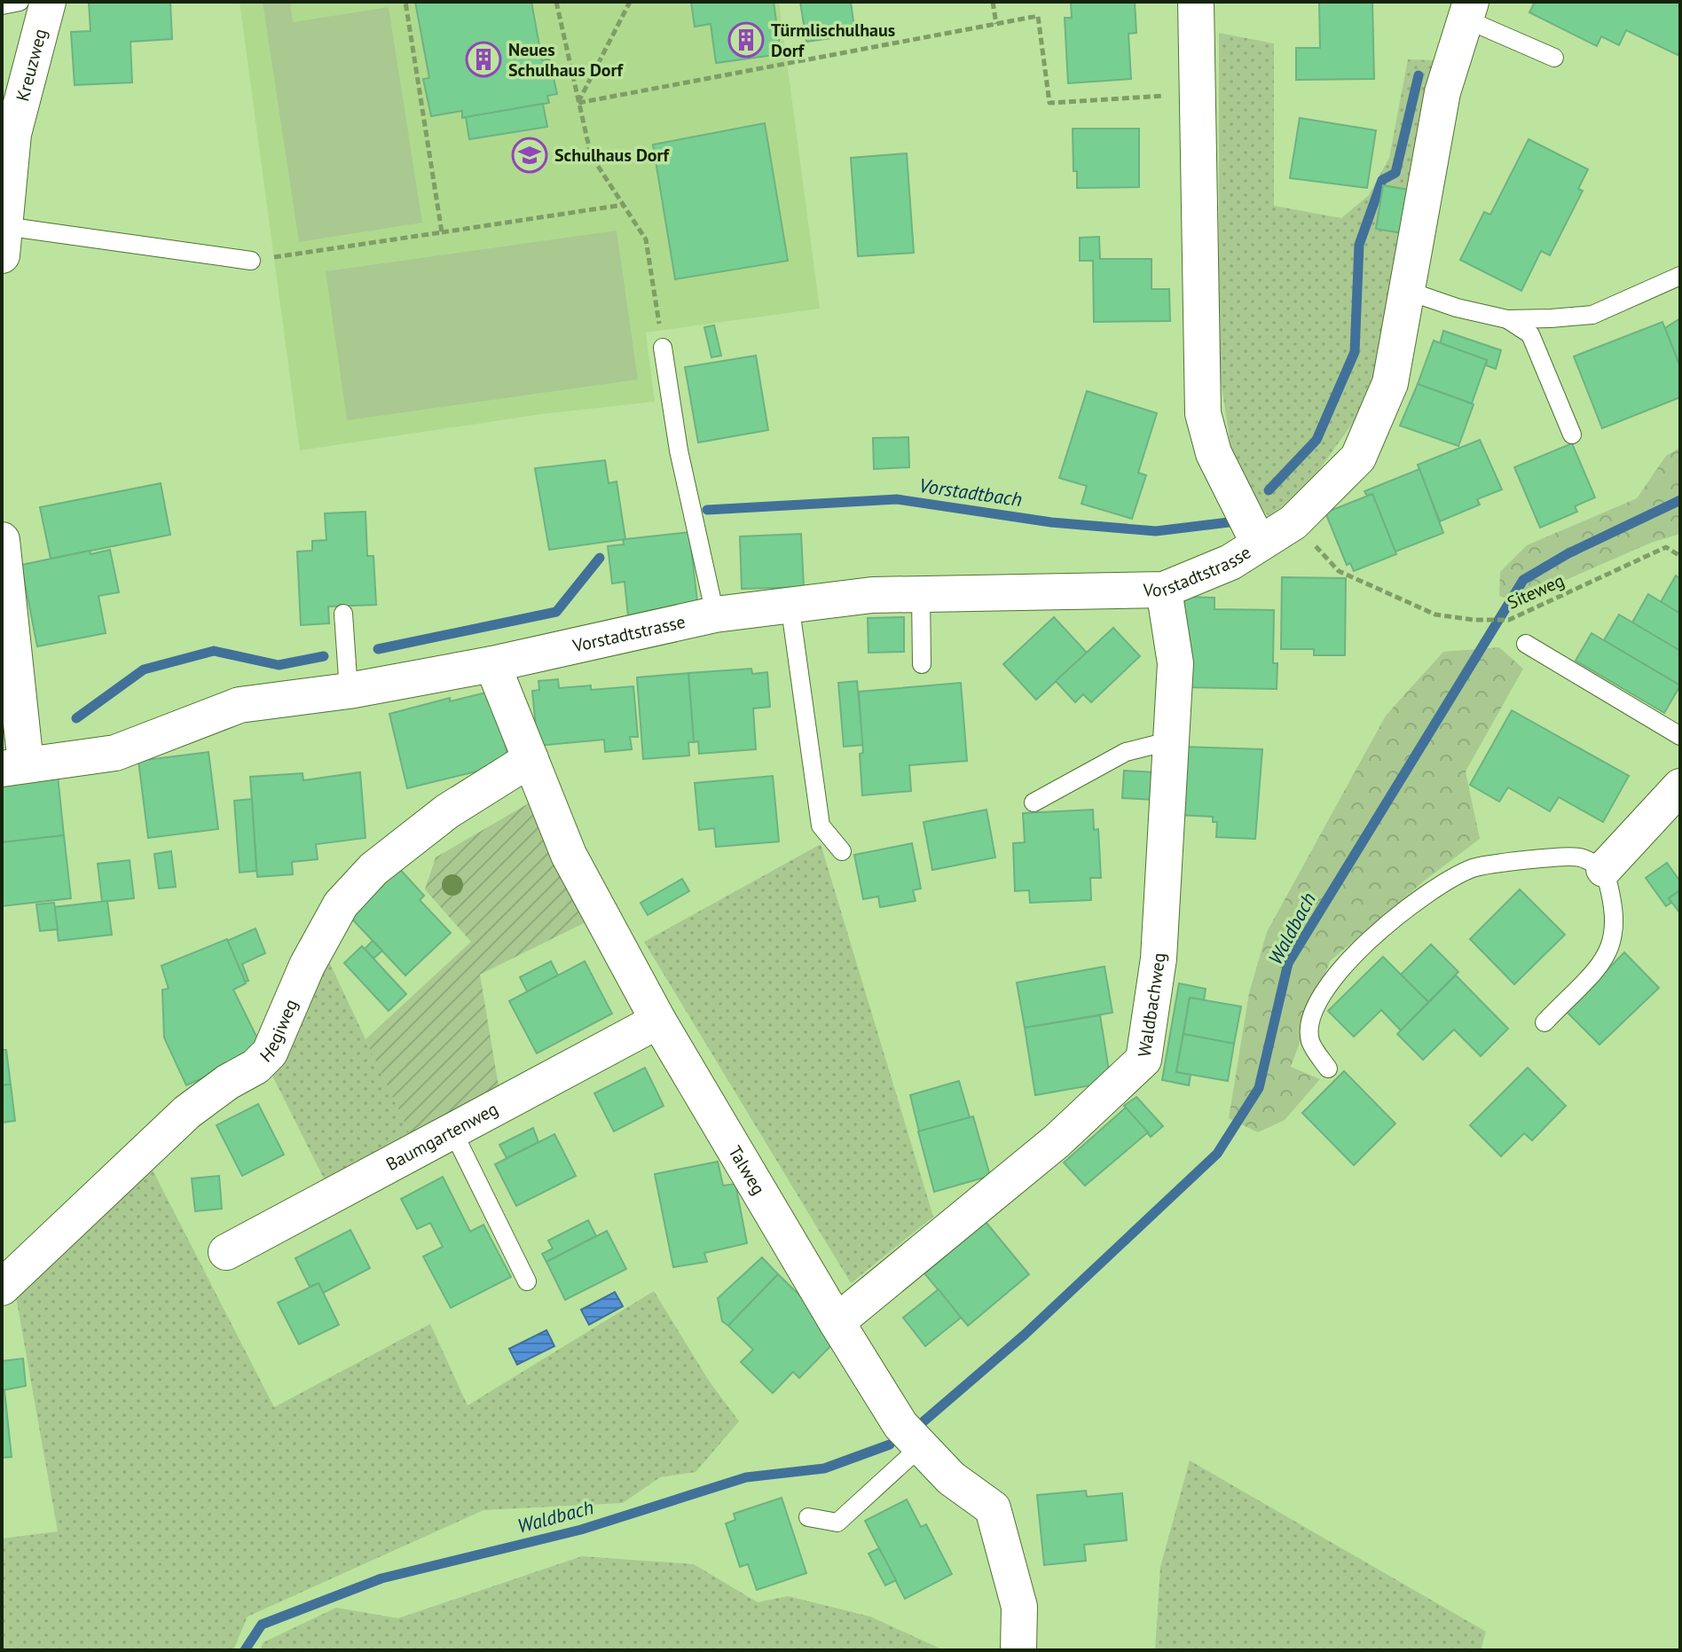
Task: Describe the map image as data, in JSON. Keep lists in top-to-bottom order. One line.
{"streets":{"street":["Kreuzweg","Vorstadtstrasse","Waldbachweg","Hegiweg","Baumgartenweg","Talweg"],"path":["Siteweg"]},"crossings":[["Vorstadtstrasse","Siteweg"],["Vorstadtstrasse","Waldbachweg"],["Vorstadtstrasse","Talweg"],["Waldbachweg","Talweg"],["Hegiweg","Talweg"],["Baumgartenweg","Talweg"]],"water":["Vorstadtbach","Waldbach"],"places":{"building":["Türmlischulhaus Dorf","Neues Schulhaus Dorf"],"school or university":["Schulhaus Dorf"]}}
